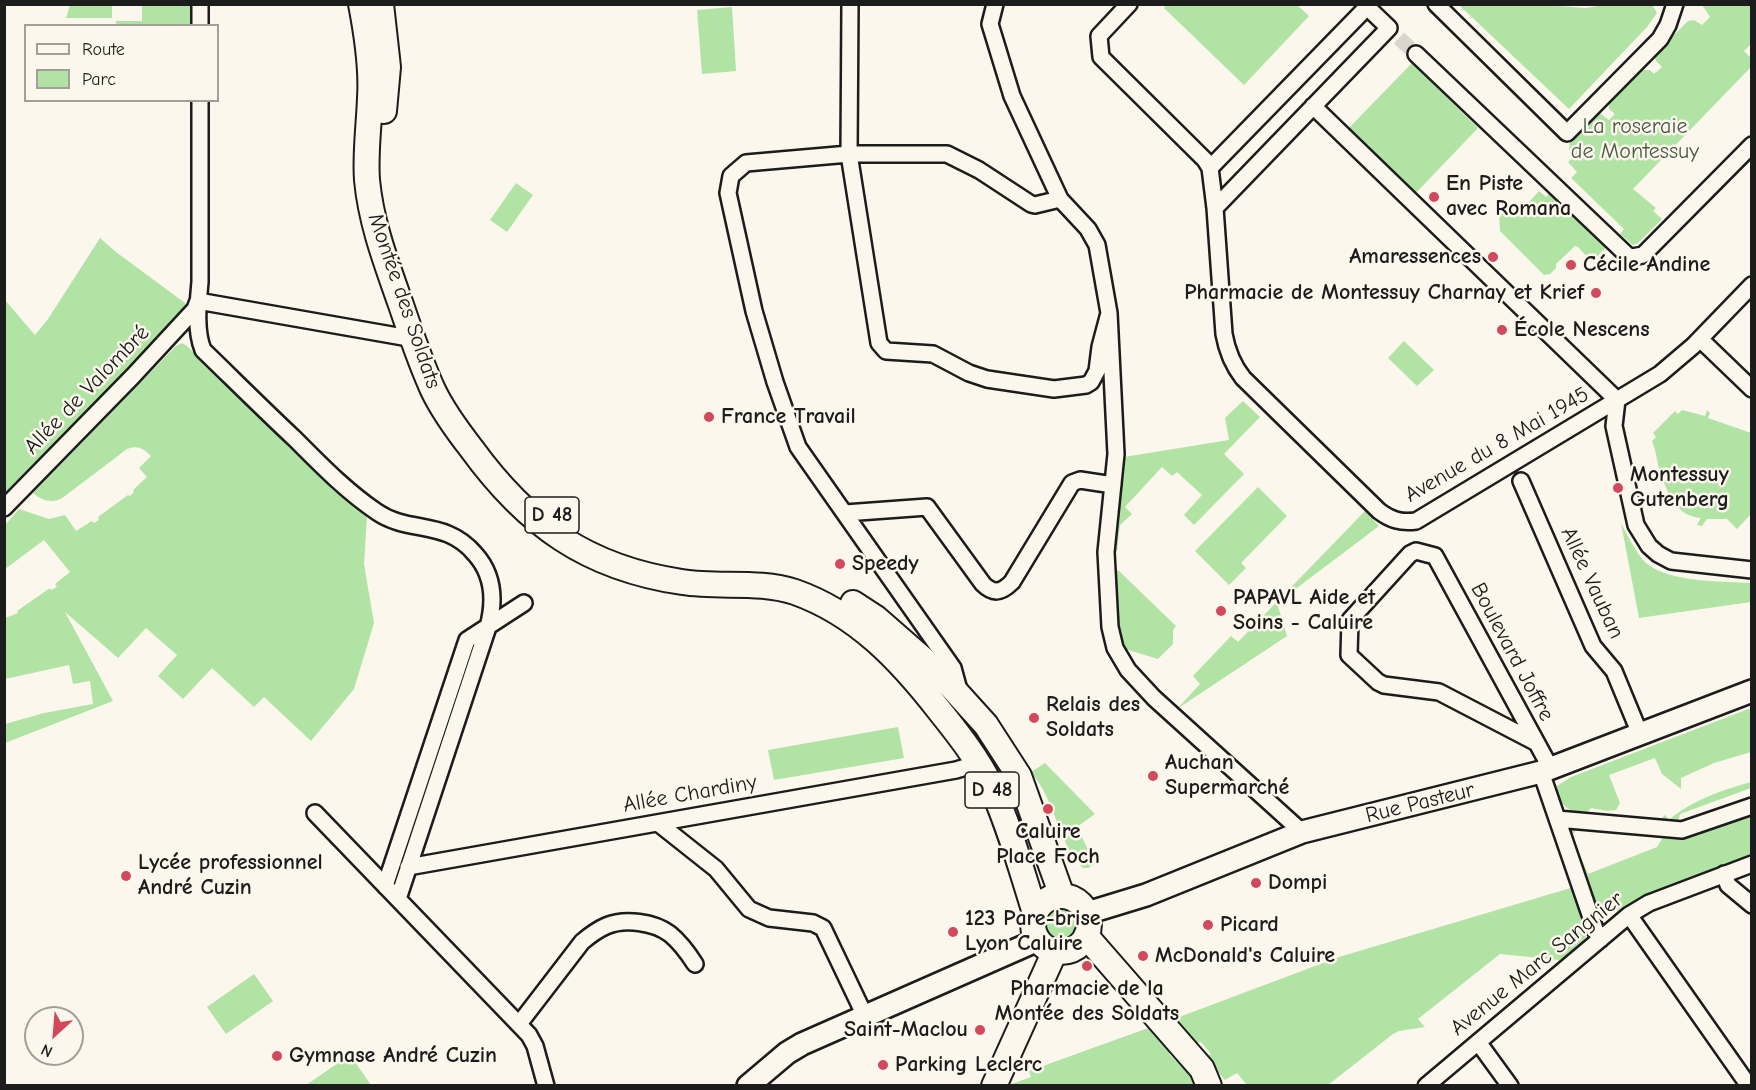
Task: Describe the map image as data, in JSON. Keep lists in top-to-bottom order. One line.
{"streets":{"main road":["Montée des Soldats","D 48"],"street":["Allée de Valombré","Avenue du 8 Mai 1945","Allée Vauban","Boulevard Joffre","Allée Chardiny","Rue Pasteur","Avenue Marc Sangnier"]},"crossings":[["Montée des Soldats","Allée Chardiny"],["Montée des Soldats","Rue Pasteur"],["Allée Vauban","Rue Pasteur"],["Boulevard Joffre","Rue Pasteur"],["Boulevard Joffre","Avenue Marc Sangnier"]],"parks":["La roseraie de Montessuy"],"places":["En Piste avec Romana","Amaressences","Cécile Andine","Pharmacie de Montessuy Charnay et Krief","École Nescens","France Travail","Montessuy Gutenberg","Speedy","PAPAVL Aide et Soins - Caluire","Relais des Soldats","Auchan Supermarché","Caluire Place Foch","Lycée professionnel André Cuzin","Dompi","Picard","123 Pare-brise Lyon Caluire","McDonald's Caluire","Pharmacie de la Montée des Soldats","Saint-Maclou","Gymnase André Cuzin","Parking Leclerc"],"legend":["Route","Parc"],"north":"bottom left"}
